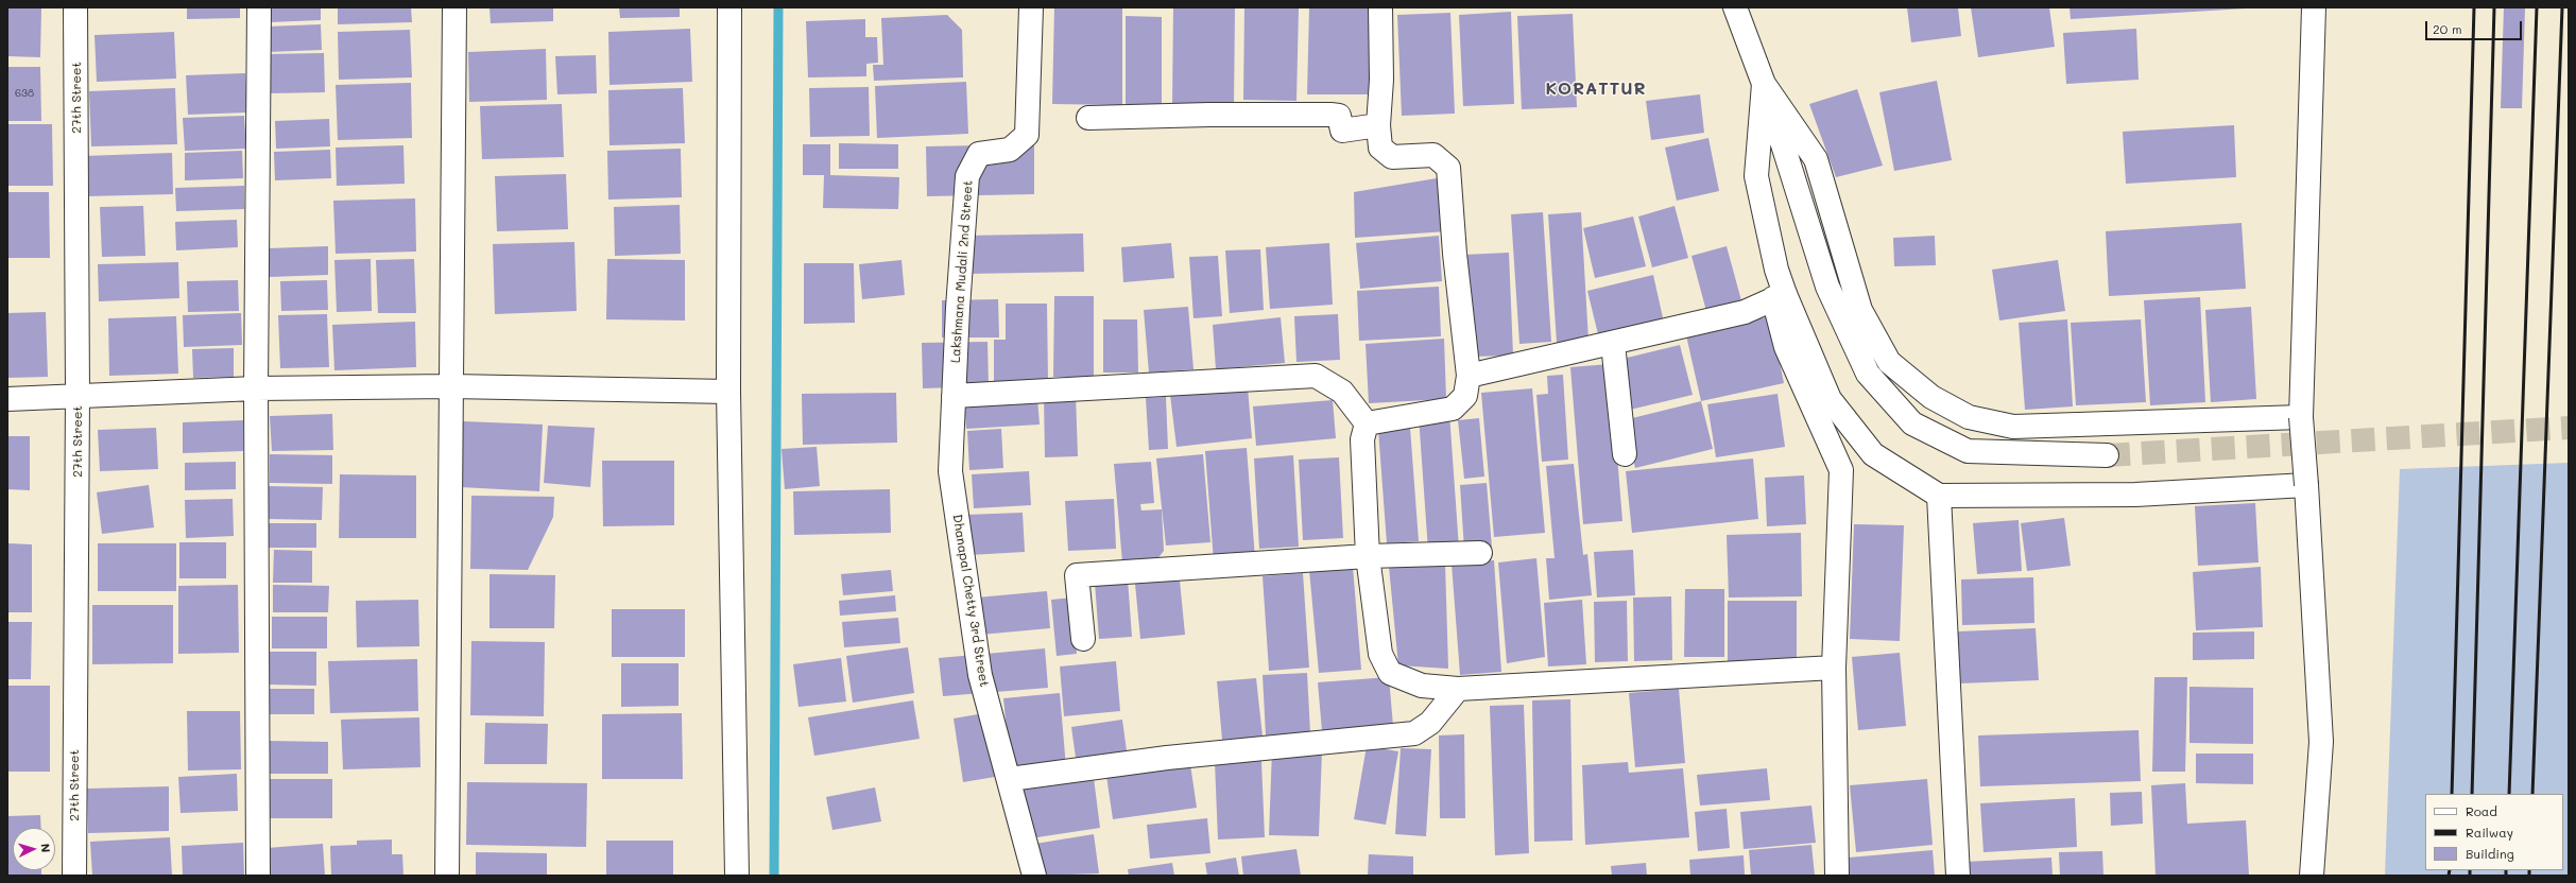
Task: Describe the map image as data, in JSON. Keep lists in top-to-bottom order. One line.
{"streets":{"street":["27th Street","Lakshmana Mudali 2nd Street","Dhanapal Chetty 3rd Street"]},"crossings":[["Lakshmana Mudali 2nd Street","Dhanapal Chetty 3rd Street"]],"districts":["KORATTUR"],"house_numbers":["638"],"legend":["Road","Railway","Building"],"scale_bar":"20 m","north":"right"}
